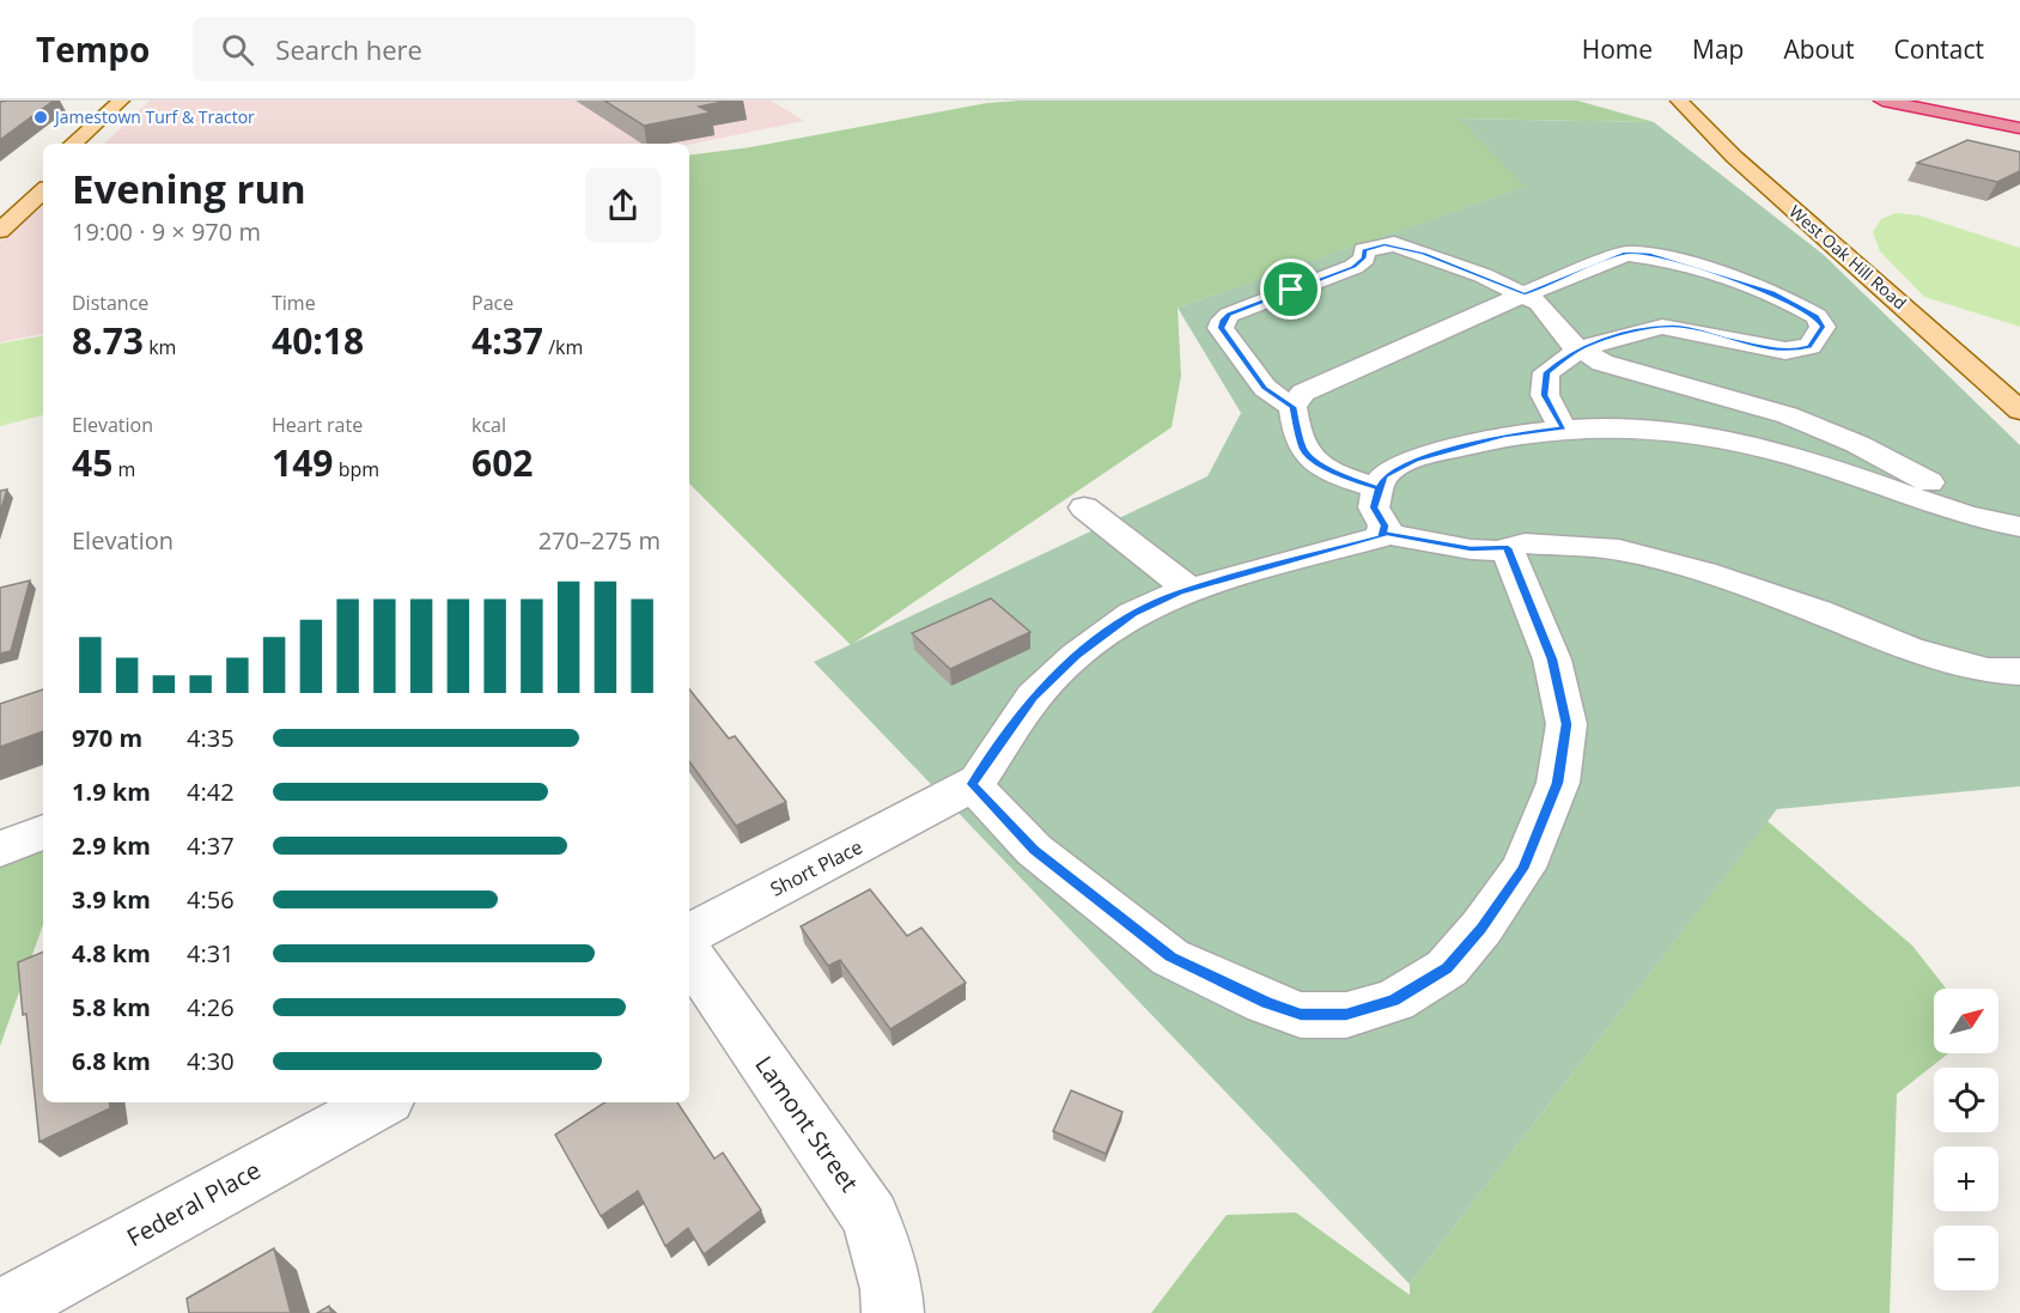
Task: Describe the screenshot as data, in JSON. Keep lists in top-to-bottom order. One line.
{"streets":{"main road":["West Oak Hill Road"],"street":["Short Place","Lamont Street","Federal Place"]},"places":["Jamestown Turf & Tractor"],"north":"top right","page":{"header":"Tempo","search":"Search here","nav":["Home","Map","About","Contact"],"heading":["Evening run","19:00 · 9 × 970 m"],"stats":[["Distance","8.73 km"],["Time","40:18"],["Pace","4:37 /km"],["Elevation","45 m"],["Heart rate","149 bpm"],["kcal","602"]],"chart":["Elevation","270–275 m"],"list":[{"name":"970 m","note":"4:35"},{"name":"1.9 km","note":"4:42"},{"name":"2.9 km","note":"4:37"},{"name":"3.9 km","note":"4:56"},{"name":"4.8 km","note":"4:31"},{"name":"5.8 km","note":"4:26"},{"name":"6.8 km","note":"4:30"}],"map_buttons":["+","−"]}}
